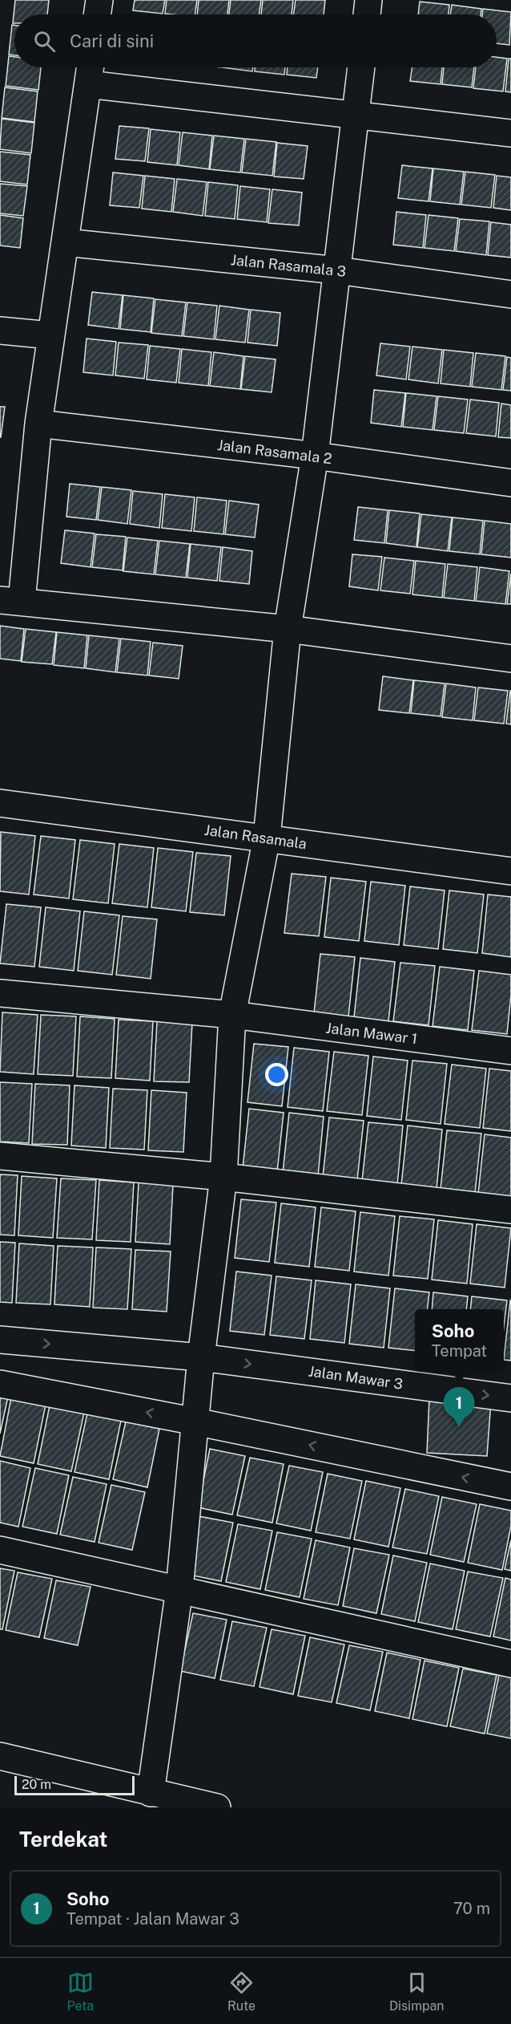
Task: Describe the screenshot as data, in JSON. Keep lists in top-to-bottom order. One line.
{"streets":{"street":["Jalan Rasamala 3","Jalan Rasamala 2","Jalan Rasamala","Jalan Mawar 1","Jalan Mawar 3"]},"scale_bar":"20 m","page":{"search":"Cari di sini","popup":["Soho","Tempat"],"pins":"1","scale":"20 m","heading":"Terdekat","list":[{"mark":"1","name":"Soho","note":"Tempat · Jalan Mawar 3","value":"70 m"}],"nav":["Peta","Rute","Disimpan"]}}
